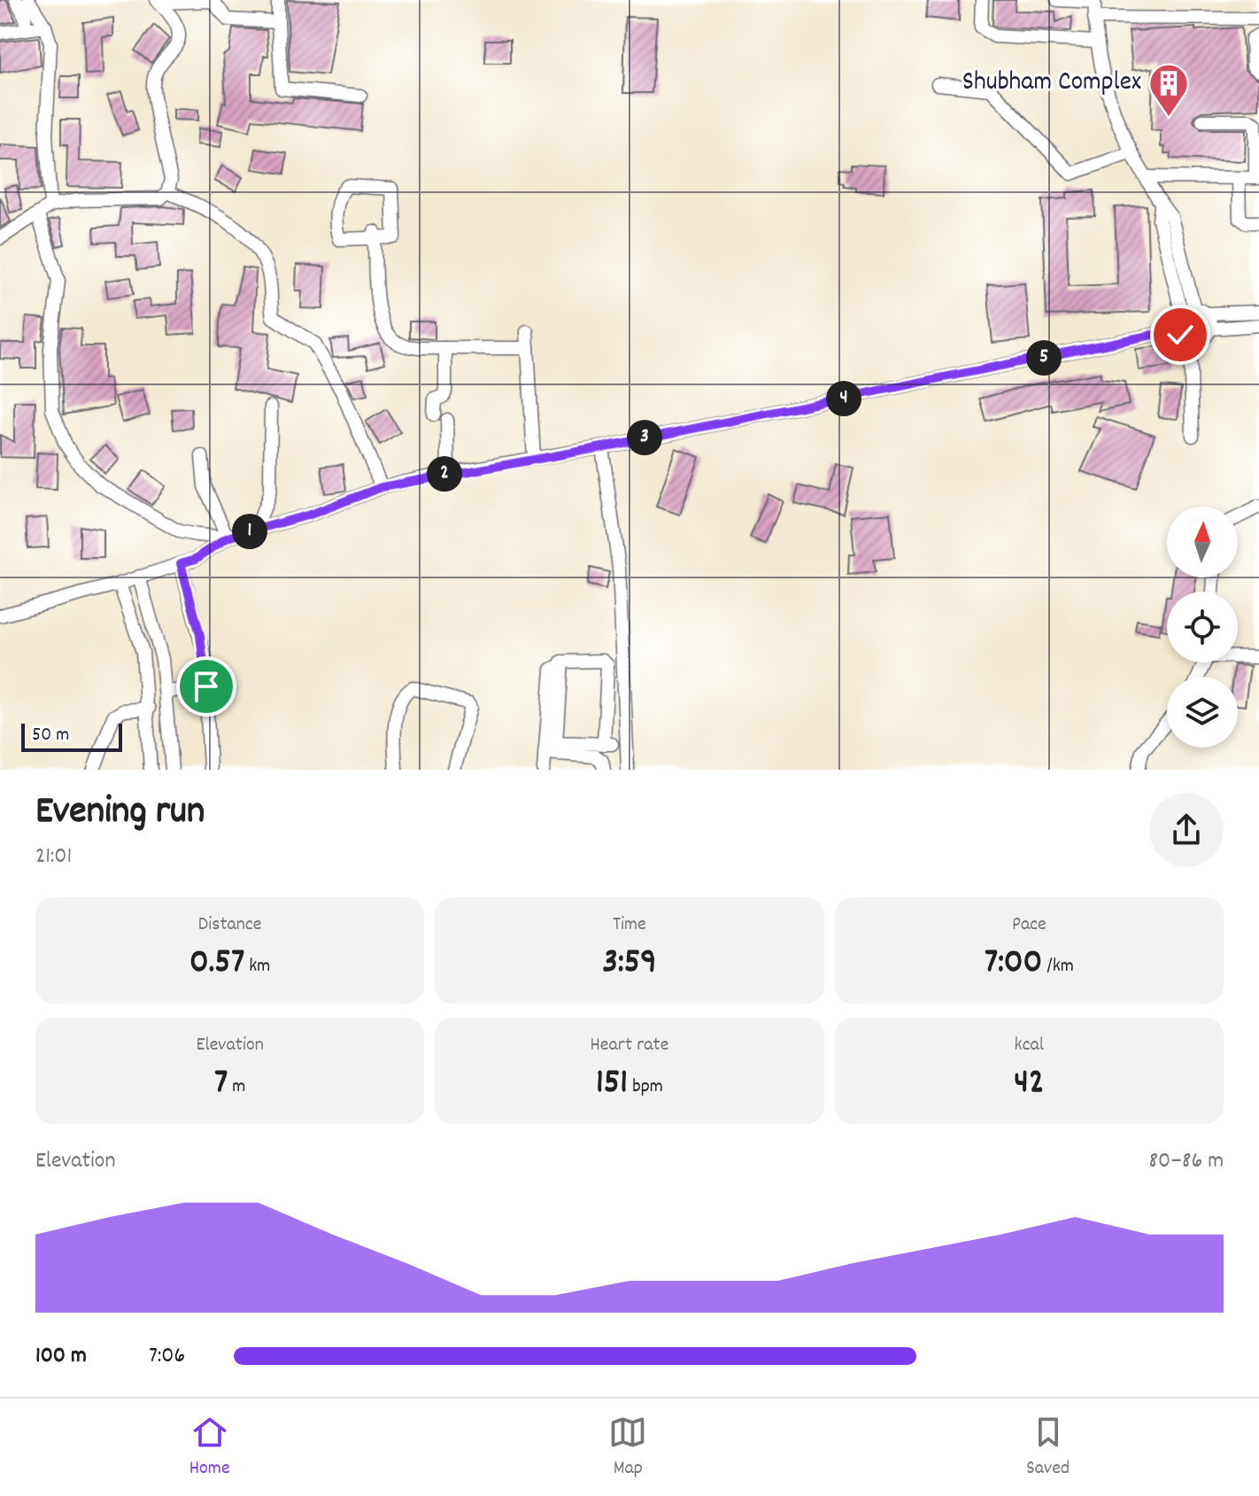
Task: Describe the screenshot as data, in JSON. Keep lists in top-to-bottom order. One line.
{"places":{"building":["Shubham Complex"]},"scale_bar":"50 m","north":"top","page":{"pins":["5","4","3","2","1"],"scale":"50 m","heading":["Evening run","21:01"],"stats":[["Distance","0.57 km"],["Time","3:59"],["Pace","7:00 /km"],["Elevation","7 m"],["Heart rate","151 bpm"],["kcal","42"]],"chart":["Elevation","80–86 m"],"list":[{"name":"100 m","note":"7:06"}],"tabs":["Home","Map","Saved"]}}
